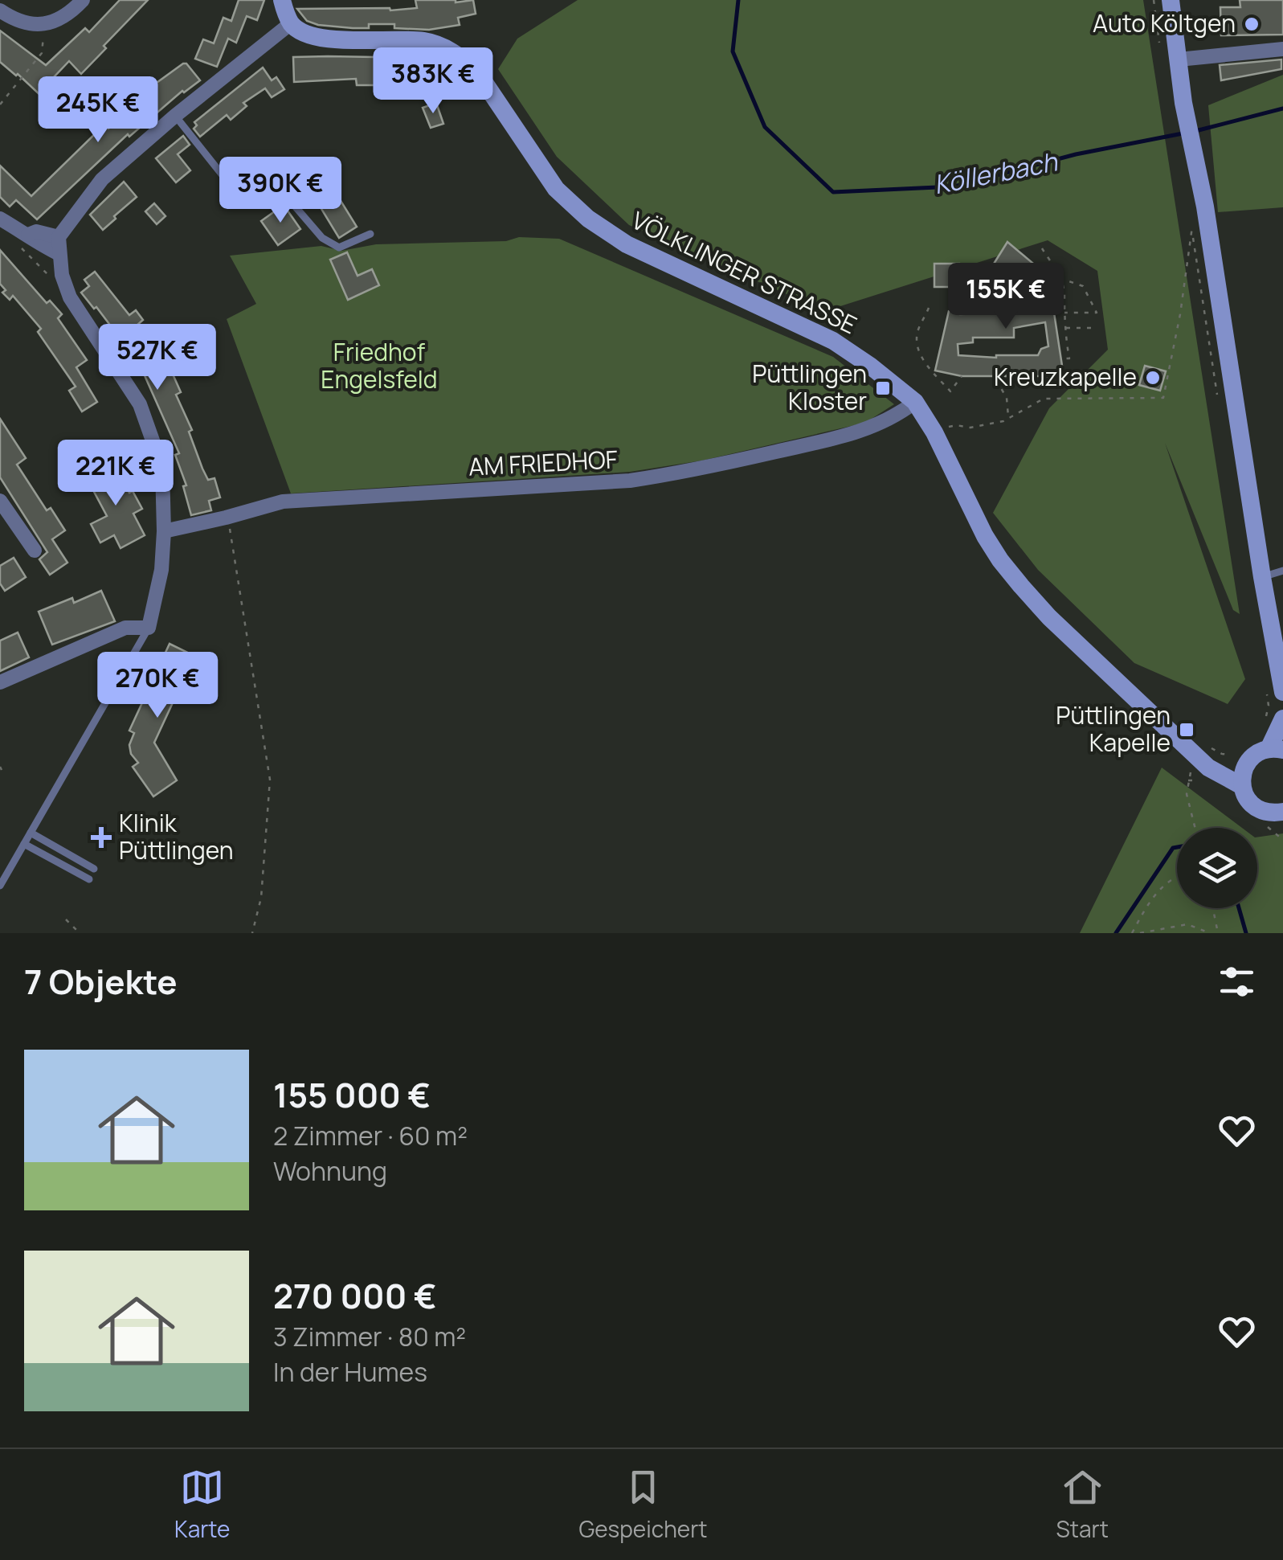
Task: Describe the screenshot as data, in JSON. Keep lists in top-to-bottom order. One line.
{"streets":{"street":["VÖLKLINGER STRASSE","AM FRIEDHOF"]},"crossings":[["VÖLKLINGER STRASSE","AM FRIEDHOF"]],"water":["Köllerbach"],"parks":["Friedhof Engelsfeld"],"places":{"other":["Auto Költgen","Kreuzkapelle"],"transit":["Püttlingen Kloster","Püttlingen Kapelle"],"health":["Klinik Püttlingen"]},"page":{"price":["383K €","245K €","390K €","155K €","527K €","221K €","270K €"],"heading":"7 Objekte","list":[{"name":"155 000 €","note":"2 Zimmer · 60 m² · Wohnung"},{"name":"270 000 €","note":"3 Zimmer · 80 m² · In der Humes"}],"tabs":["Karte","Gespeichert","Start"]}}
